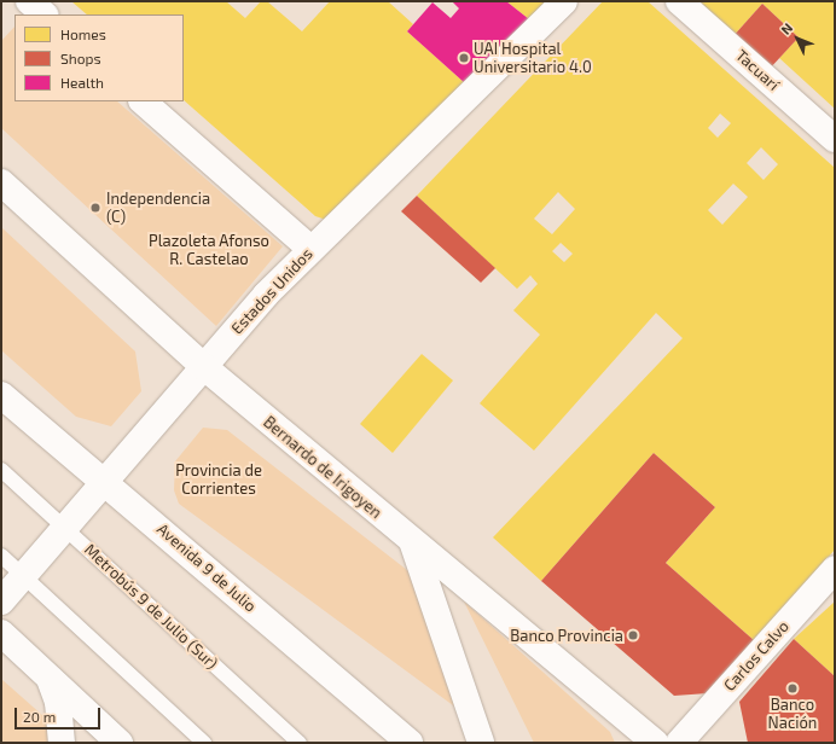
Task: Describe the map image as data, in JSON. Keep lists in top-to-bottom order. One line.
{"streets":{"main road":["Tacuarí","Estados Unidos","Bernardo de Irigoyen","Avenida 9 de Julio","Carlos Calvo"],"lane":["Metrobús 9 de Julio (Sur)"]},"crossings":[["Estados Unidos","Bernardo de Irigoyen"],["Estados Unidos","Avenida 9 de Julio"],["Estados Unidos","Metrobús 9 de Julio (Sur)"]],"parks":["Plazoleta Afonso R. Castelao","Provincia de Corrientes"],"places":["UAI Hospital Universitario 4.0","Independencia (C)","Banco Provincia","Banco Nación"],"legend":["Homes","Shops","Health"],"scale_bar":"20 m","north":"top left"}
